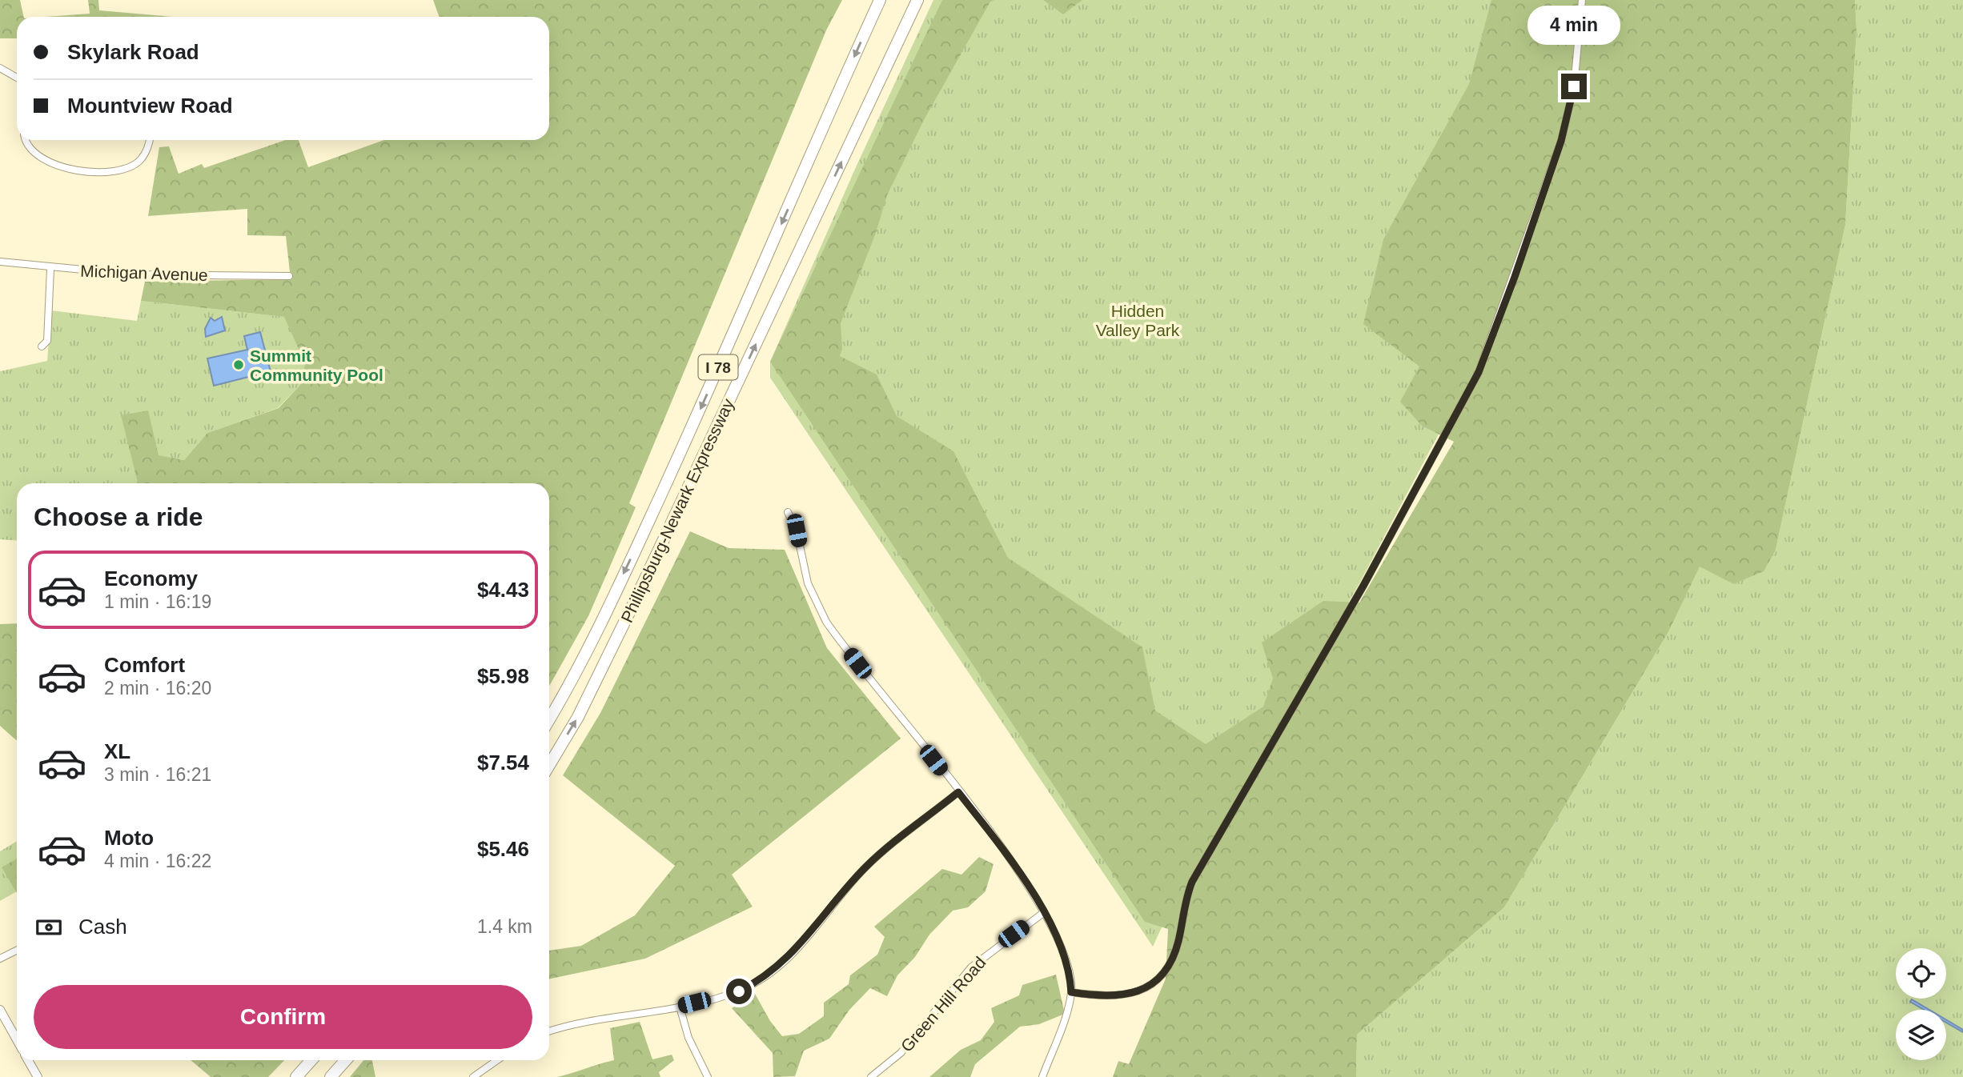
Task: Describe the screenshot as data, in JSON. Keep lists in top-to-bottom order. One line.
{"streets":{"highway":["I 78","Phillipsburg-Newark Expressway"],"street":["Michigan Avenue","Green Hill Road"]},"parks":["Hidden Valley Park"],"places":["Summit Community Pool"],"page":{"bubble":"4 min","banner":["Skylark Road","Mountview Road"],"heading":"Choose a ride","list":[{"name":"Economy","note":"1 min · 16:19","value":"$4.43"},{"name":"Comfort","note":"2 min · 16:20","value":"$5.98"},{"name":"XL","note":"3 min · 16:21","value":"$7.54"},{"name":"Moto","note":"4 min · 16:22","value":"$5.46"}],"pay":["Cash","1.4 km"],"buttons":"Confirm"}}
